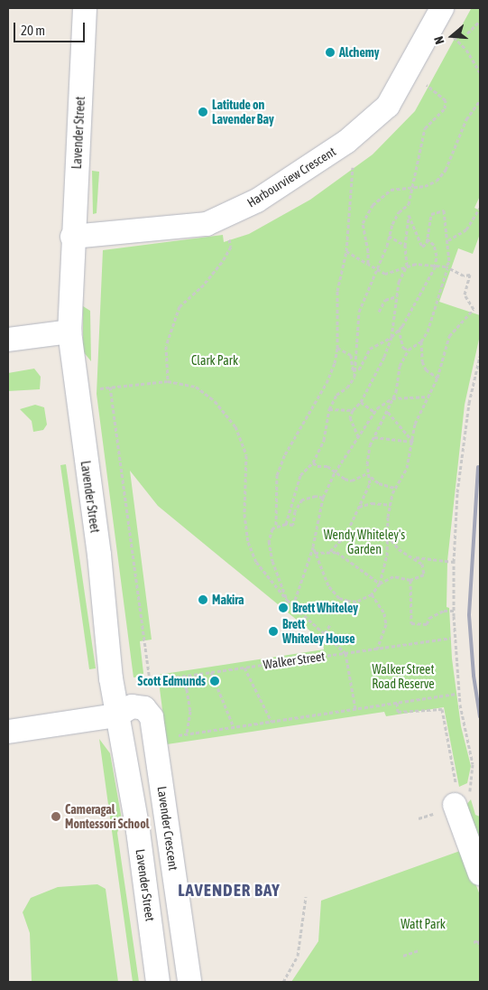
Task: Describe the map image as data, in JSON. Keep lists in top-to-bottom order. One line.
{"streets":{"street":["Lavender Street","Harbourview Crescent","Lavender Crescent"],"path":["Walker Street"]},"crossings":[["Lavender Street","Harbourview Crescent"],["Lavender Street","Lavender Crescent"]],"districts":["LAVENDER BAY"],"parks":["Clark Park","Wendy Whiteley's Garden","Walker Street Road Reserve","Watt Park"],"places":["Alchemy","Latitude on Lavender Bay","Makira","Brett Whiteley","Brett Whiteley House","Scott Edmunds","Cameragal Montessori School"],"scale_bar":"20 m","north":"left"}
